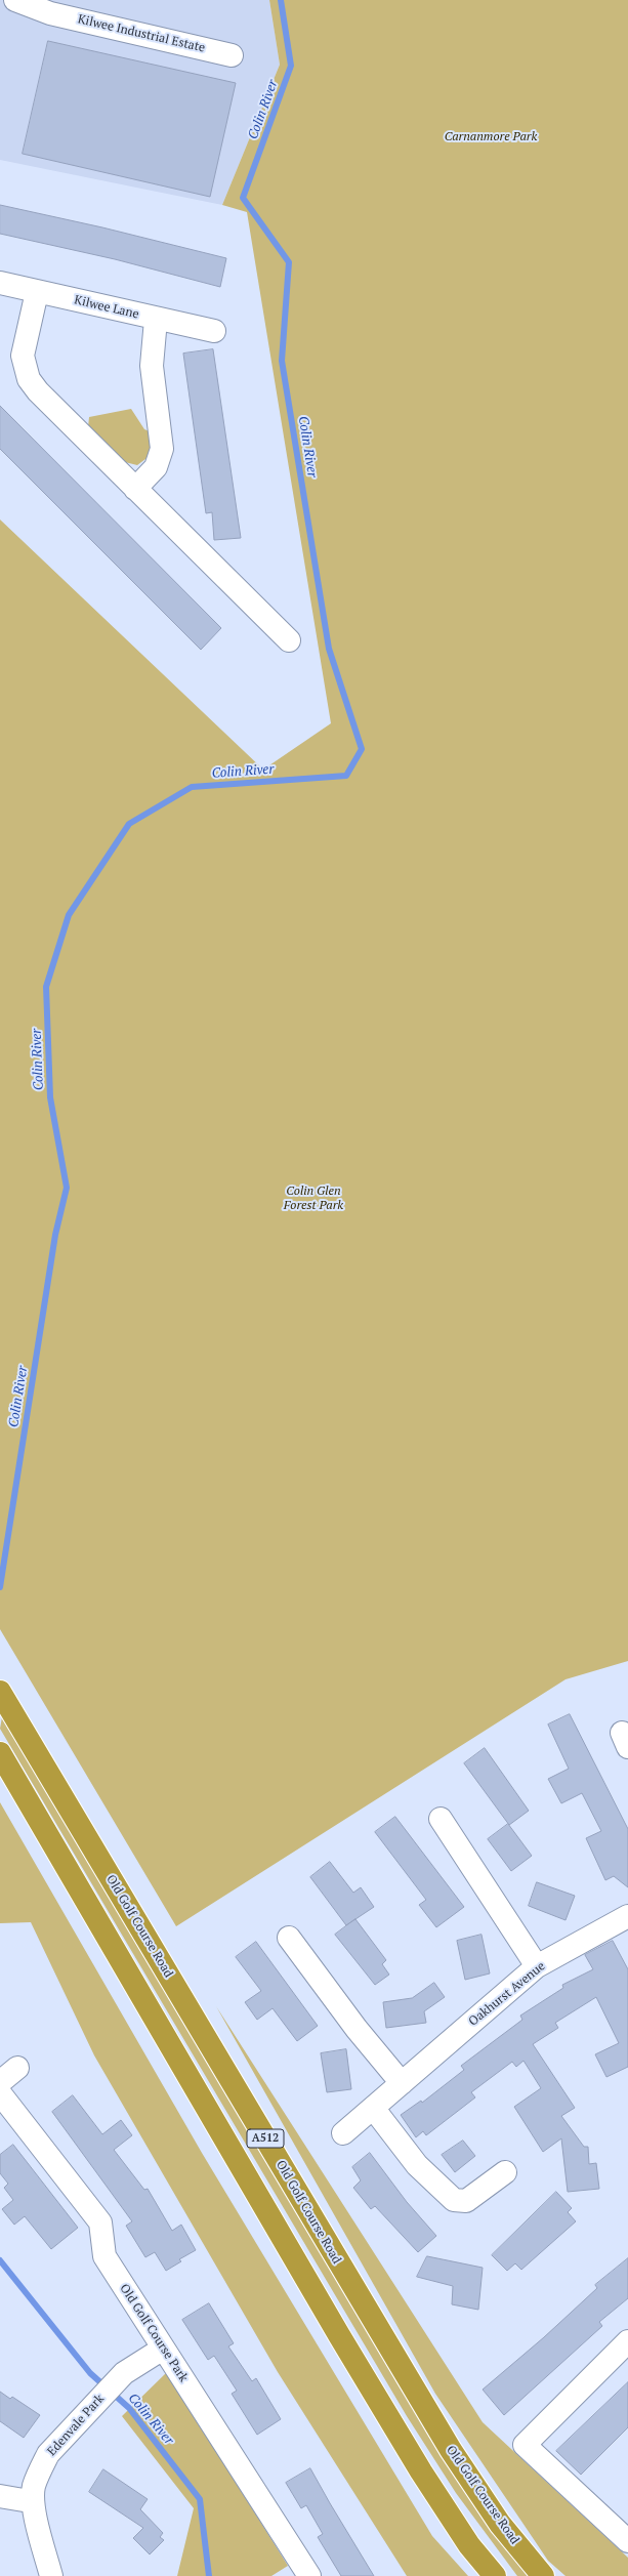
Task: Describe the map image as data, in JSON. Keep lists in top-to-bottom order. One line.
{"streets":{"highway":["Old Golf Course Road","A512"],"street":["Kilwee Industrial Estate","Kilwee Lane","Oakhurst Avenue","Old Golf Course Park","Edenvale Park"]},"crossings":[["Old Golf Course Park","Edenvale Park"]],"water":["Colin River"],"parks":["Carnanmore Park","Colin Glen Forest Park"]}
